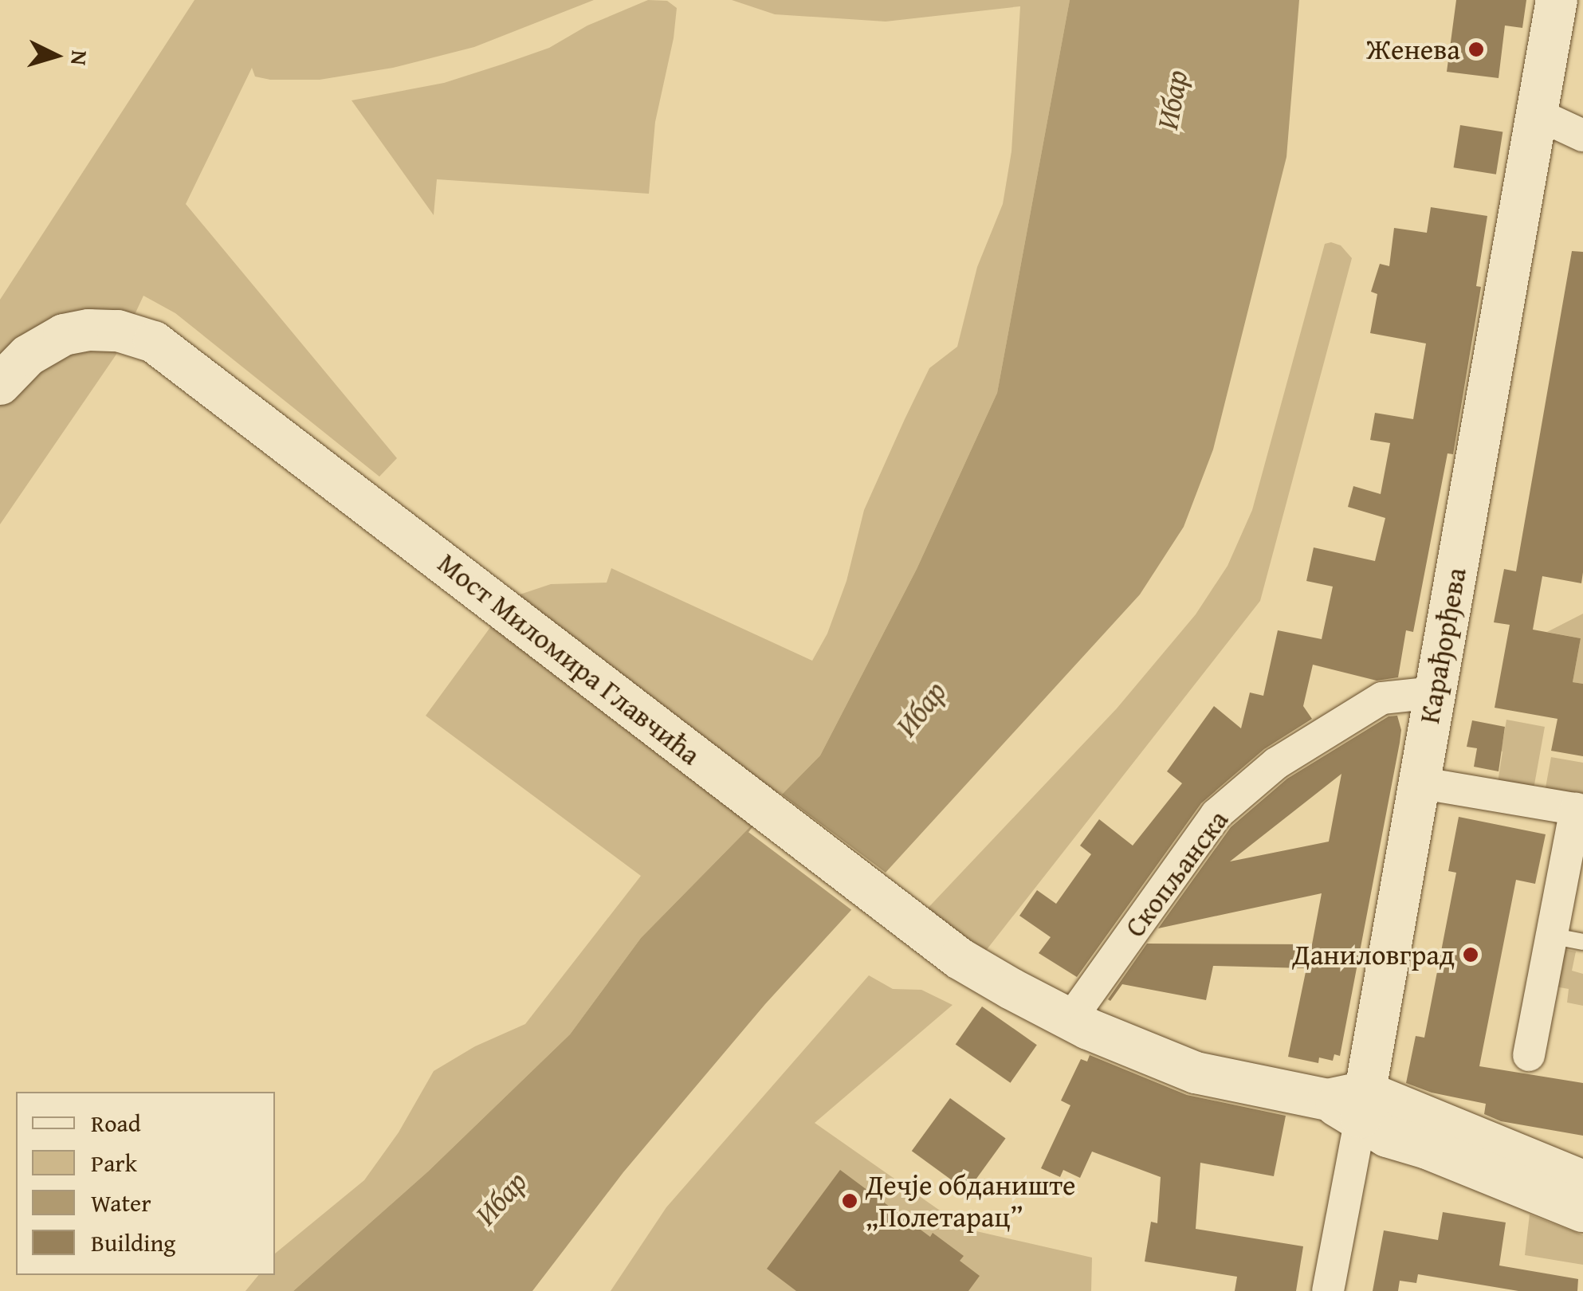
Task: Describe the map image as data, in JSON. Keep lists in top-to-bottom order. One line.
{"streets":{"street":["Карађорђева","Мост Миломира Главчића","Скопљанска"]},"crossings":[["Карађорђева","Скопљанска"],["Мост Миломира Главчића","Скопљанска"]],"water":["Ибар"],"places":["Женева","Даниловград","Дечје обданиште „Полетарац”"],"legend":["Road","Park","Water","Building"],"north":"right"}
